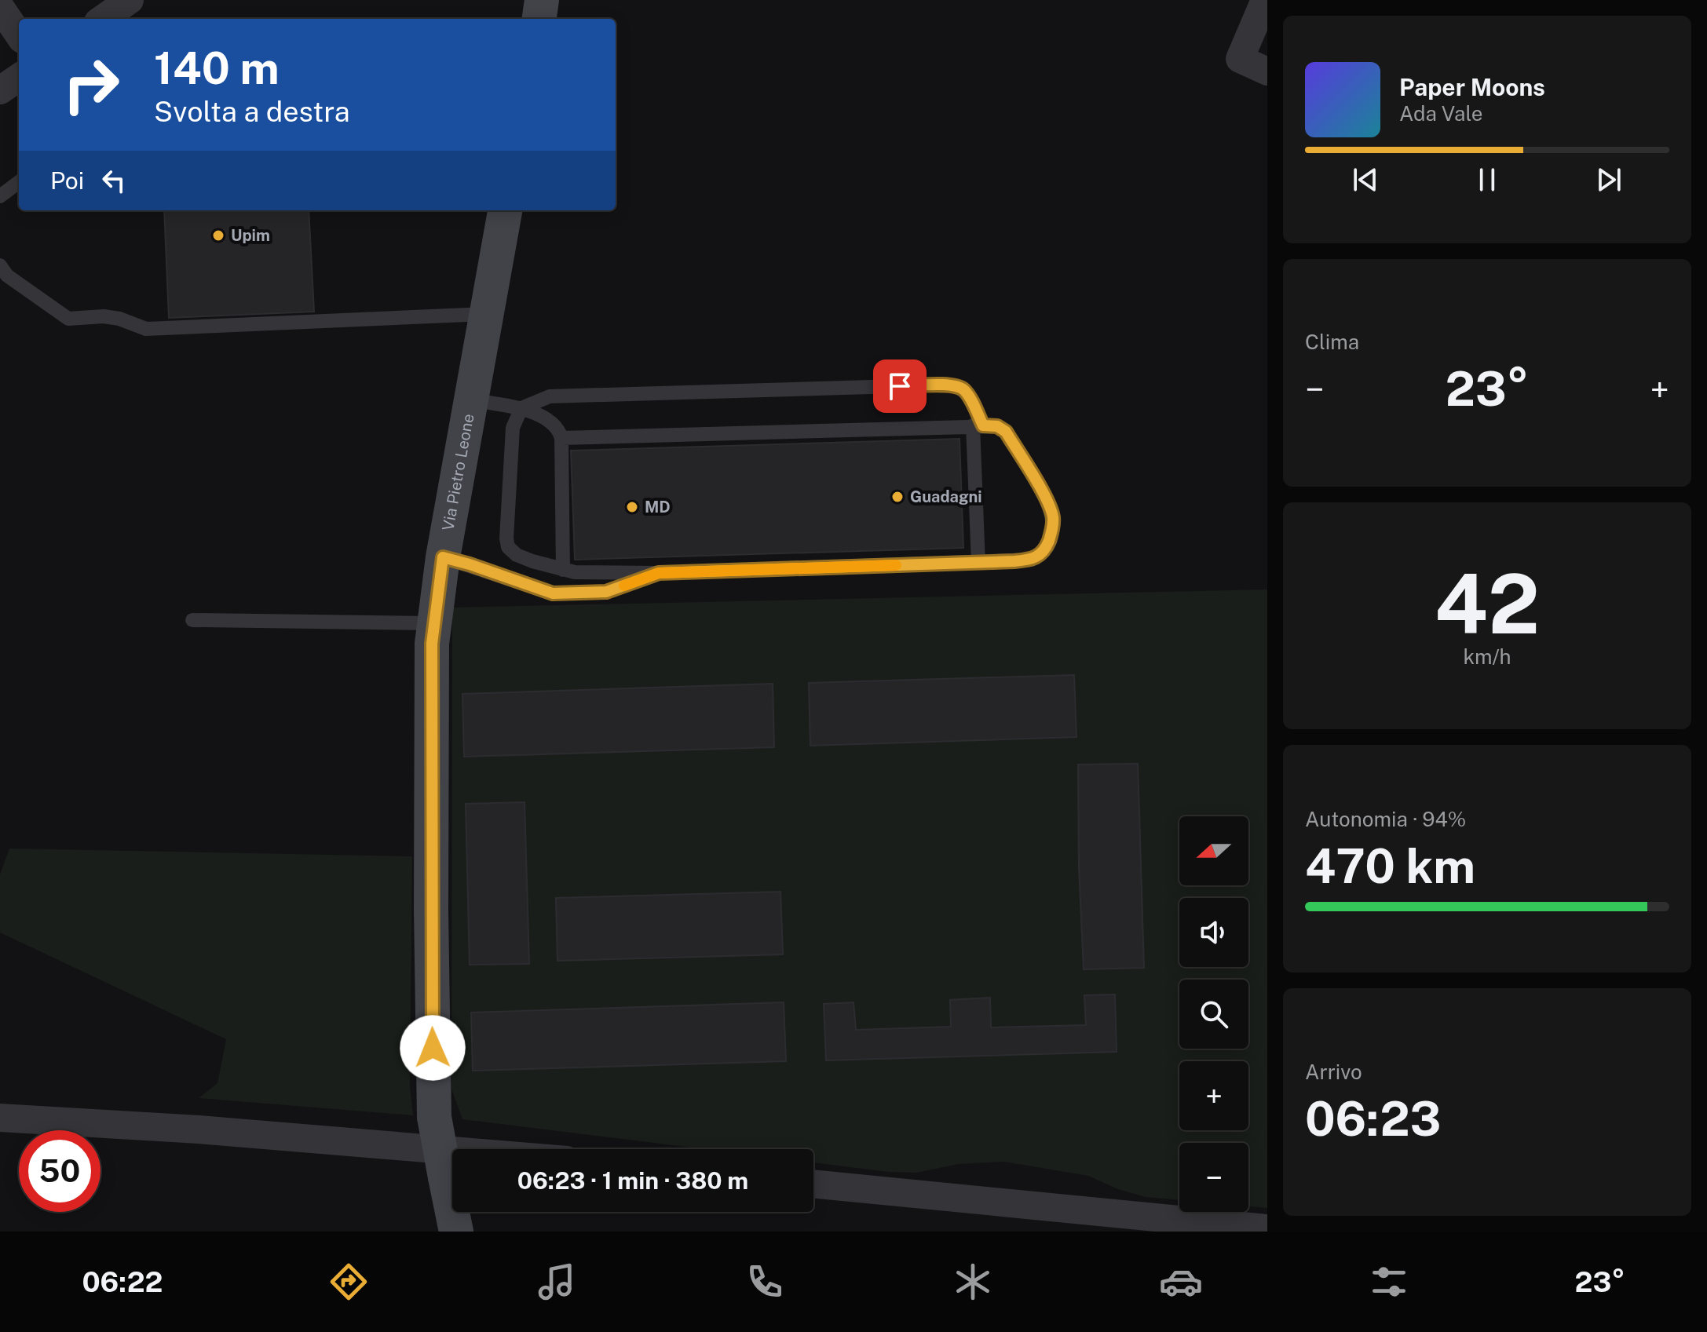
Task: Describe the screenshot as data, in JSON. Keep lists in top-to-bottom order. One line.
{"streets":{"main road":["Via Pietro Leone"]},"places":["Upim","Guadagni","MD"],"north":"left","page":{"turn":["140 m","Svolta a destra"],"song":["Paper Moons","Ada Vale"],"then":"Poi","tile":["Clima",["42","km/h"],["Autonomia · 94%","470 km"],["Arrivo","06:23"]],"heat":["−","23°","+"],"map_buttons":["+","−"],"limit":"50","trip":"06:23 · 1 min · 380 m","tabs":["06:22","23°"]}}
